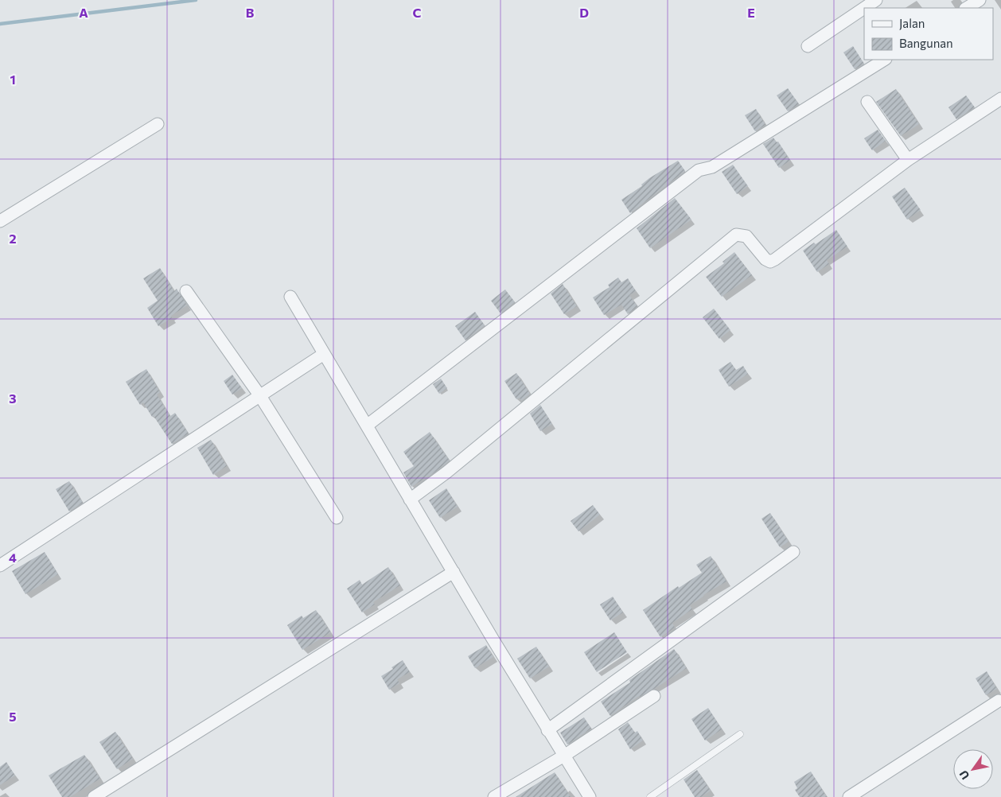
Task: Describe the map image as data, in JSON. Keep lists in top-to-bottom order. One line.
{"legend":["Jalan","Bangunan"],"north":"bottom left","grid":{"columns":["A","B","C","D","E"],"rows":["1","2","3","4","5"]}}
